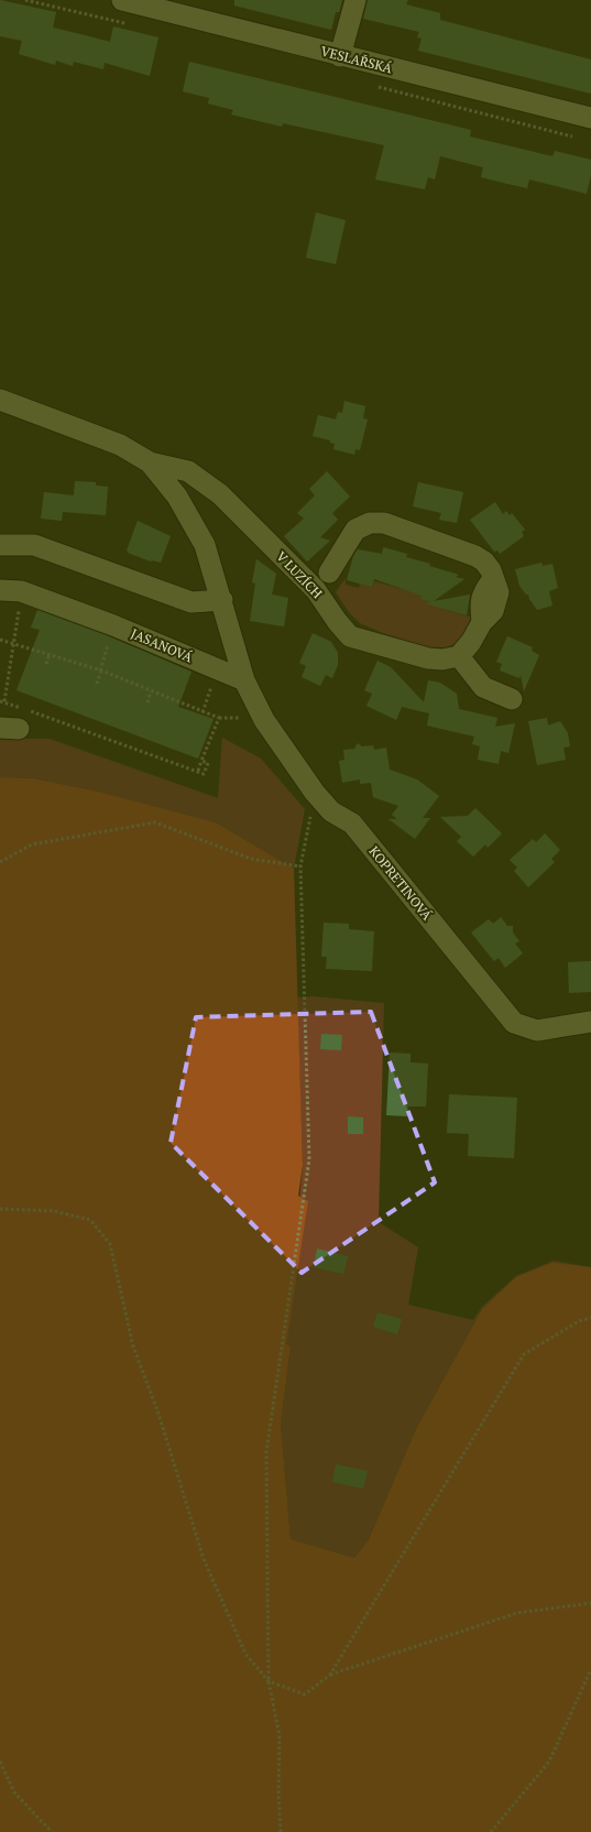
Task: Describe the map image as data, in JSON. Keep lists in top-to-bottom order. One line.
{"streets":{"street":["VESLAŘSKÁ","V LUZÍCH","JASANOVÁ","KOPRETINOVÁ"]},"crossings":[["JASANOVÁ","KOPRETINOVÁ"]]}
